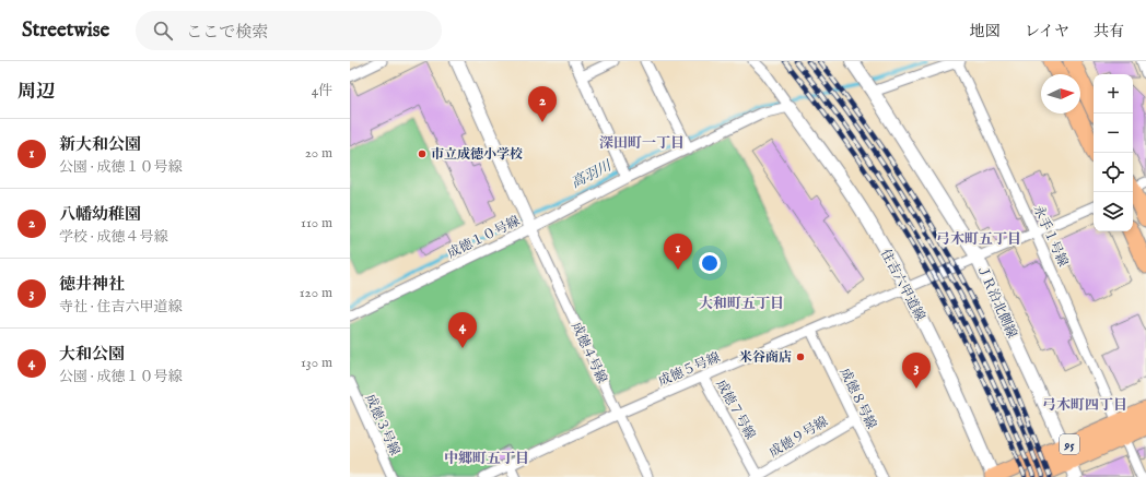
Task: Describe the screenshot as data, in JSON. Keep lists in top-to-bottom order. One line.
{"streets":{"main road":["95"],"street":["永手１号線","成徳１０号線","住吉六甲道線","ＪＲ沿北側線","成徳４号線","成徳５号線","成徳８号線","成徳７号線","成徳３号線","成徳９号線"]},"crossings":[["永手１号線","成徳５号線"],["永手１号線","95"],["成徳１０号線","住吉六甲道線"],["成徳１０号線","成徳４号線"],["住吉六甲道線","成徳５号線"],["住吉六甲道線","95"],["ＪＲ沿北側線","成徳５号線"],["ＪＲ沿北側線","95"],["成徳４号線","成徳５号線"],["成徳５号線","成徳８号線"],["成徳５号線","成徳７号線"],["成徳８号線","成徳９号線"],["成徳７号線","成徳９号線"]],"districts":["深田町一丁目","弓木町五丁目","大和町五丁目","弓木町四丁目","中郷町五丁目"],"water":["高羽川"],"places":["市立成徳小学校","米谷商店"],"north":"right","page":{"header":"Streetwise","search":"ここで検索","nav":["地図","レイヤ","共有"],"heading":["周辺","4件"],"map_buttons":["+","−"],"pins":["2","1","4","3"],"list":[{"mark":"1","name":"新大和公園","note":"公園 · 成徳１０号線","value":"20 m"},{"mark":"2","name":"八幡幼稚園","note":"学校 · 成徳４号線","value":"110 m"},{"mark":"3","name":"徳井神社","note":"寺社 · 住吉六甲道線","value":"120 m"},{"mark":"4","name":"大和公園","note":"公園 · 成徳１０号線","value":"130 m"}]}}
